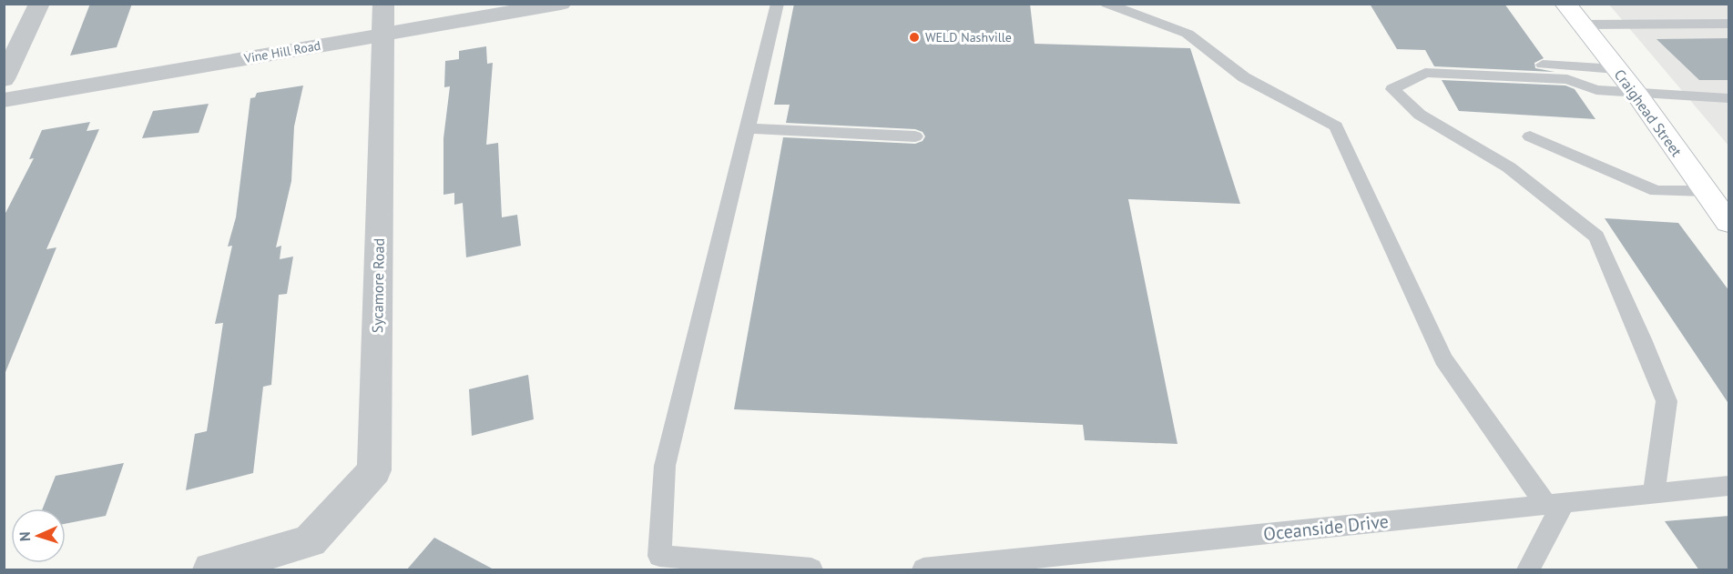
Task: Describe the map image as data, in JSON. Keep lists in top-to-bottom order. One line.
{"streets":{"street":["Vine Hill Road","Craighead Street","Sycamore Road"],"lane":["Oceanside Drive"]},"crossings":[["Vine Hill Road","Sycamore Road"]],"places":["WELD Nashville"],"north":"left"}
